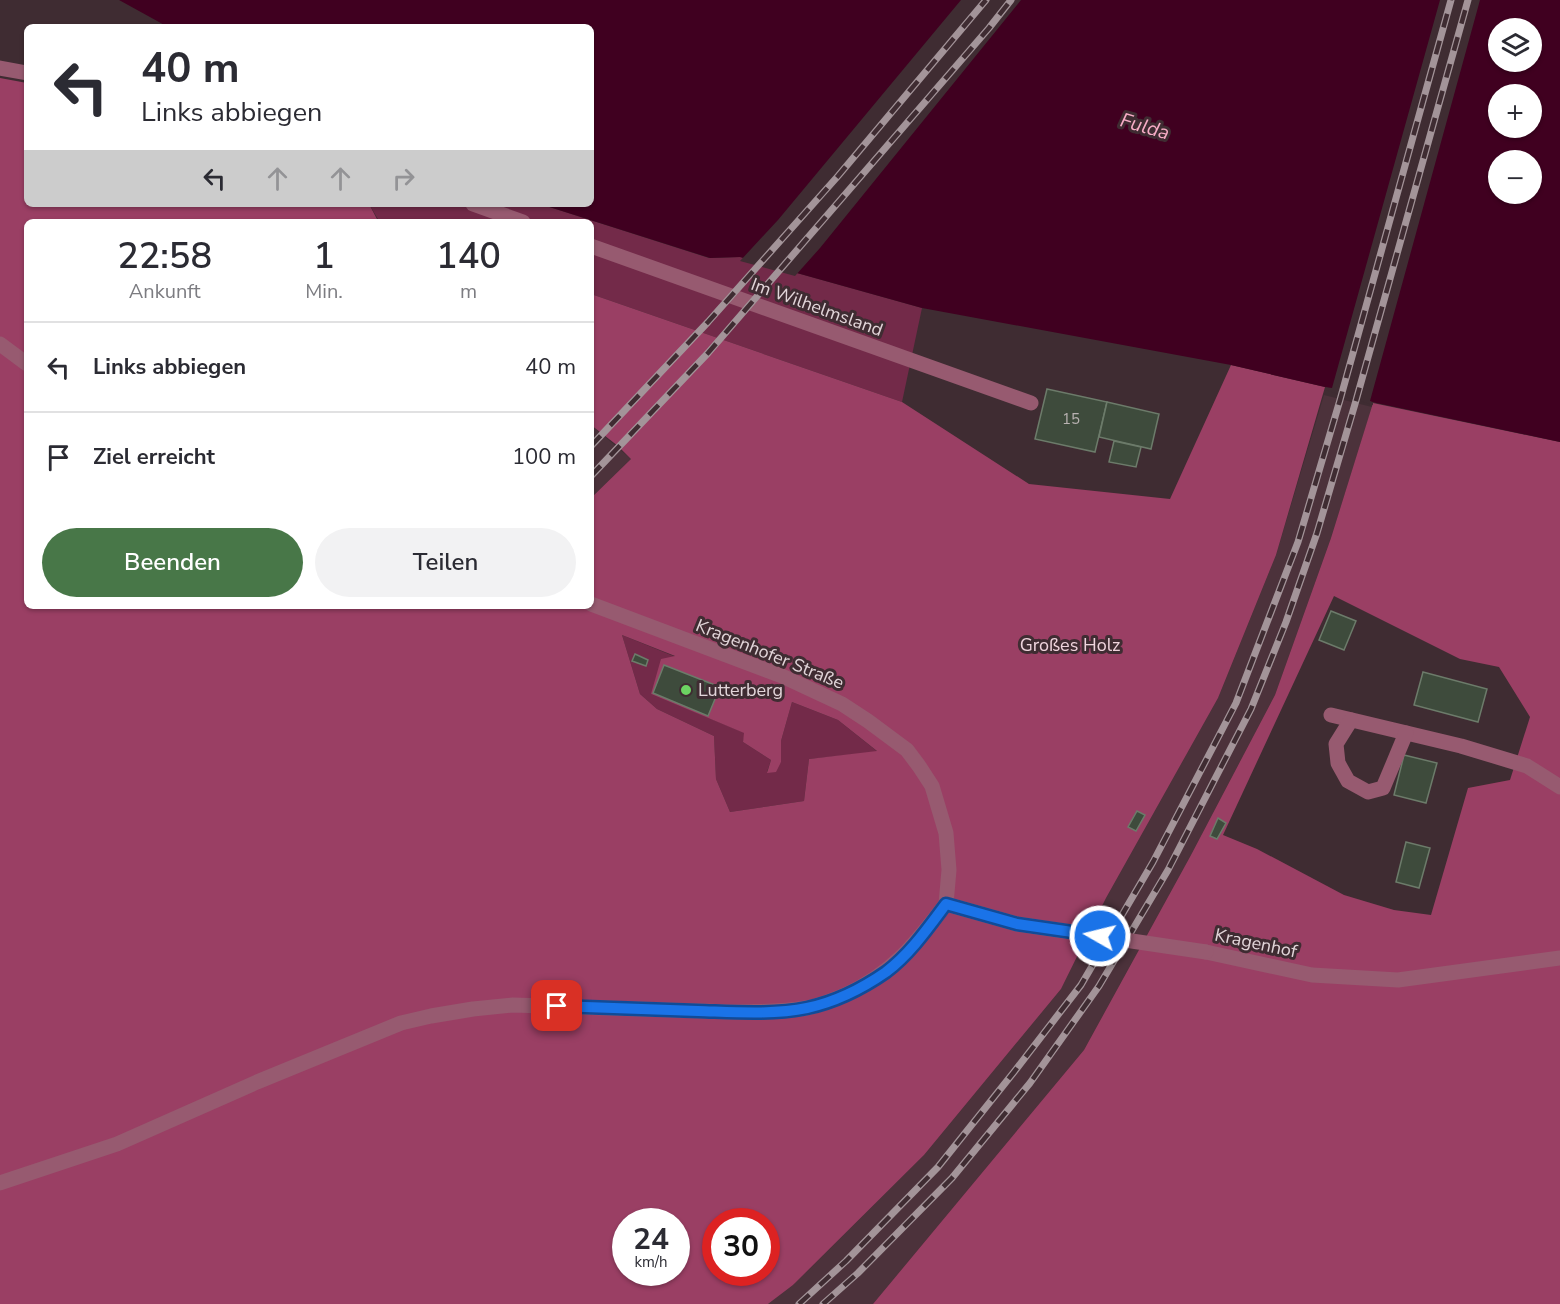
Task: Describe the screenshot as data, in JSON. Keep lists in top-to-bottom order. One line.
{"streets":{"street":["Im Wilhelmsland","Kragenhofer Straße","Kragenhof"]},"crossings":[["Kragenhofer Straße","Kragenhof"]],"water":["Fulda"],"parks":["Großes Holz"],"places":["Lutterberg"],"house_numbers":["15"],"page":{"map_buttons":["+","−"],"turn":["40 m","Links abbiegen"],"eta":["22:58","Ankunft","1","Min.","140","m"],"list":[{"name":"Links abbiegen","value":"40 m"},{"name":"Ziel erreicht","value":"100 m"}],"buttons":["Beenden","Teilen"],"speed":"24 km/h","limit":"30"}}
